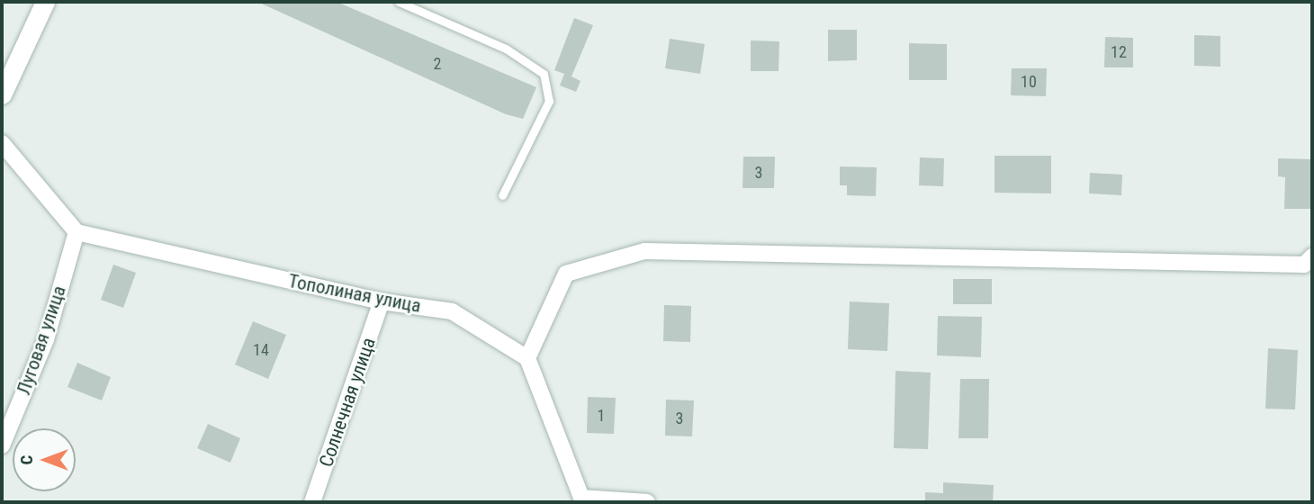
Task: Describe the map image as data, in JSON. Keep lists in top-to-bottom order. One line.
{"streets":{"street":["Тополиная улица","Луговая улица","Солнечная улица"]},"crossings":[["Тополиная улица","Луговая улица"],["Тополиная улица","Солнечная улица"]],"house_numbers":["12","2","10","3","14","1","3"],"north":"left"}
